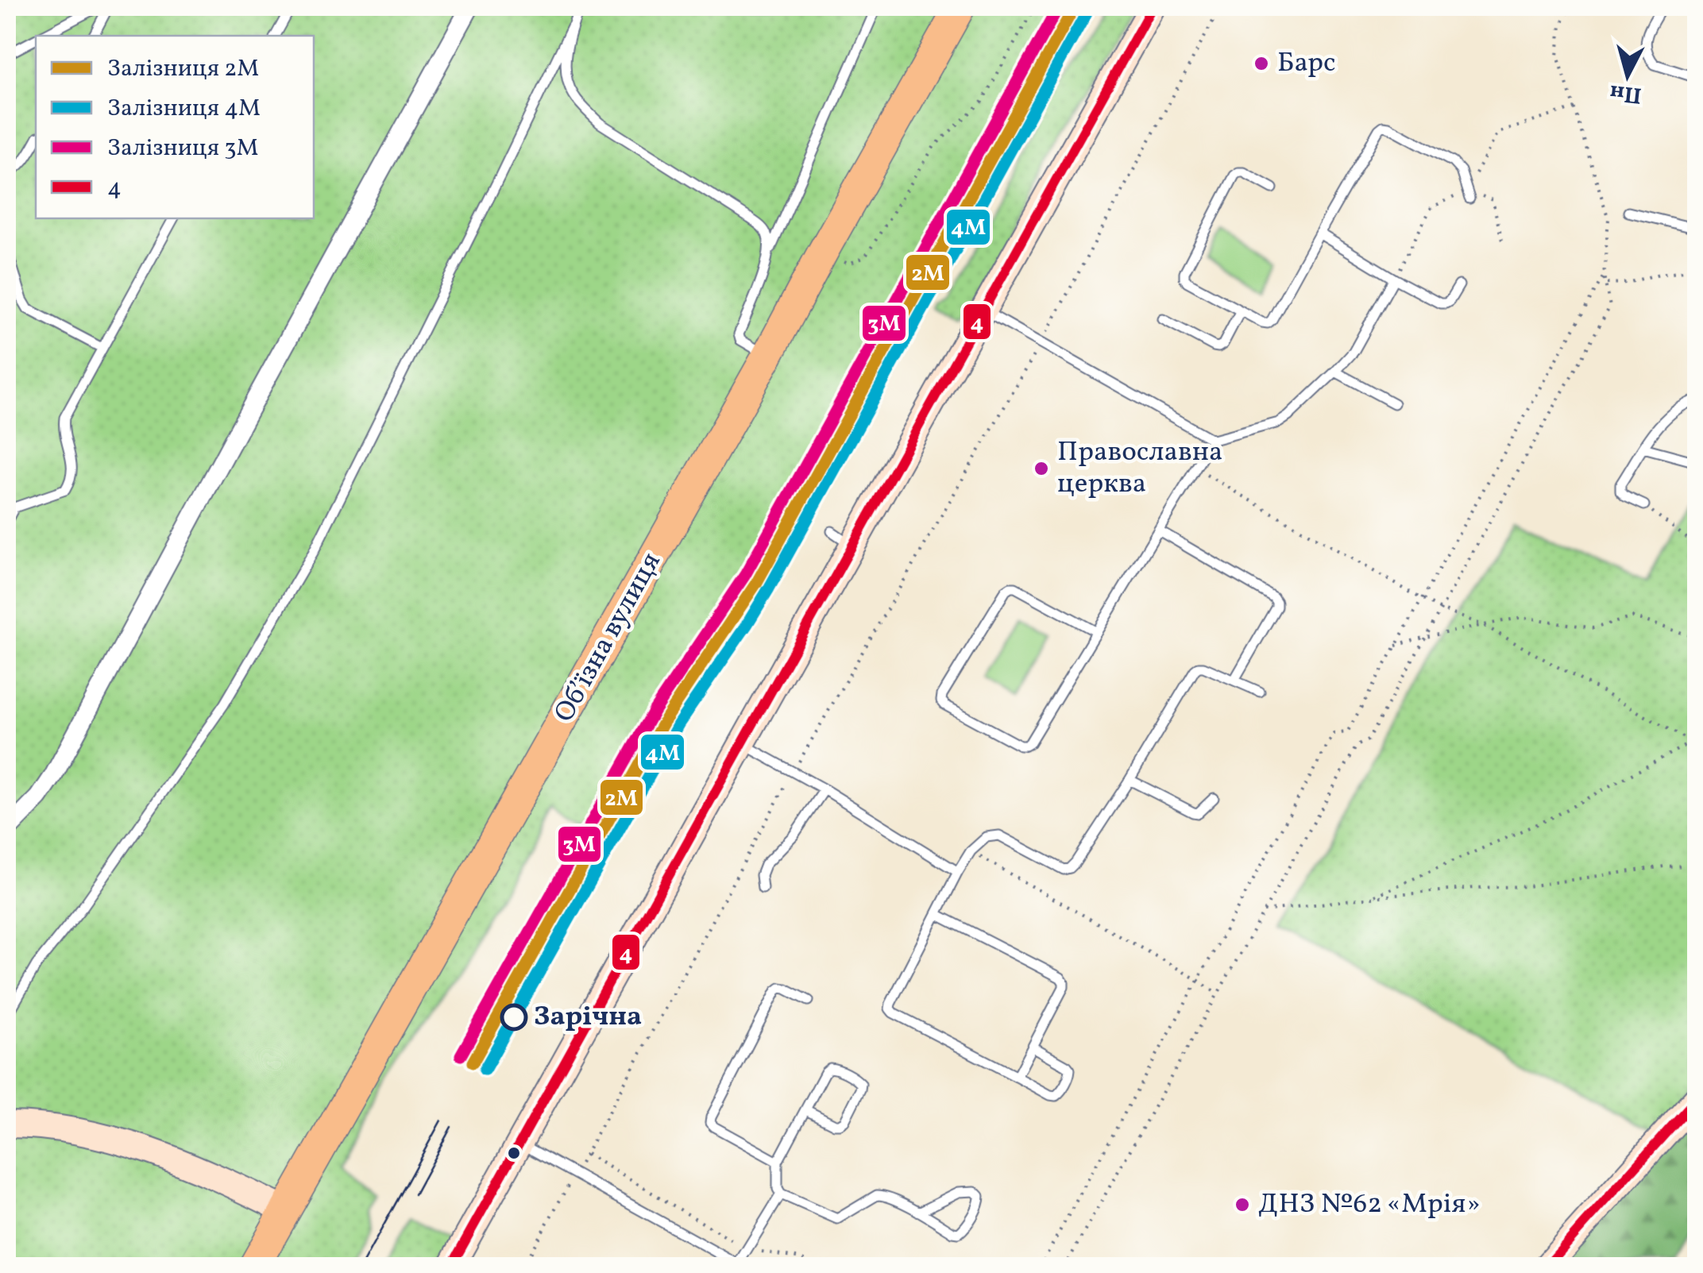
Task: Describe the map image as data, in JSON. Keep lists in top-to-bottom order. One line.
{"streets":{"main road":["Обʼїзна вулиця"]},"places":["Барс","Православна церква","Зарічна","ДНЗ №62 «Мрія»"],"lines":["rail line 2М","rail line 3М","transit line 4","rail line 4М"],"legend":["Залізниця 2М","Залізниця 4М","Залізниця 3М","4"],"north":"bottom"}
